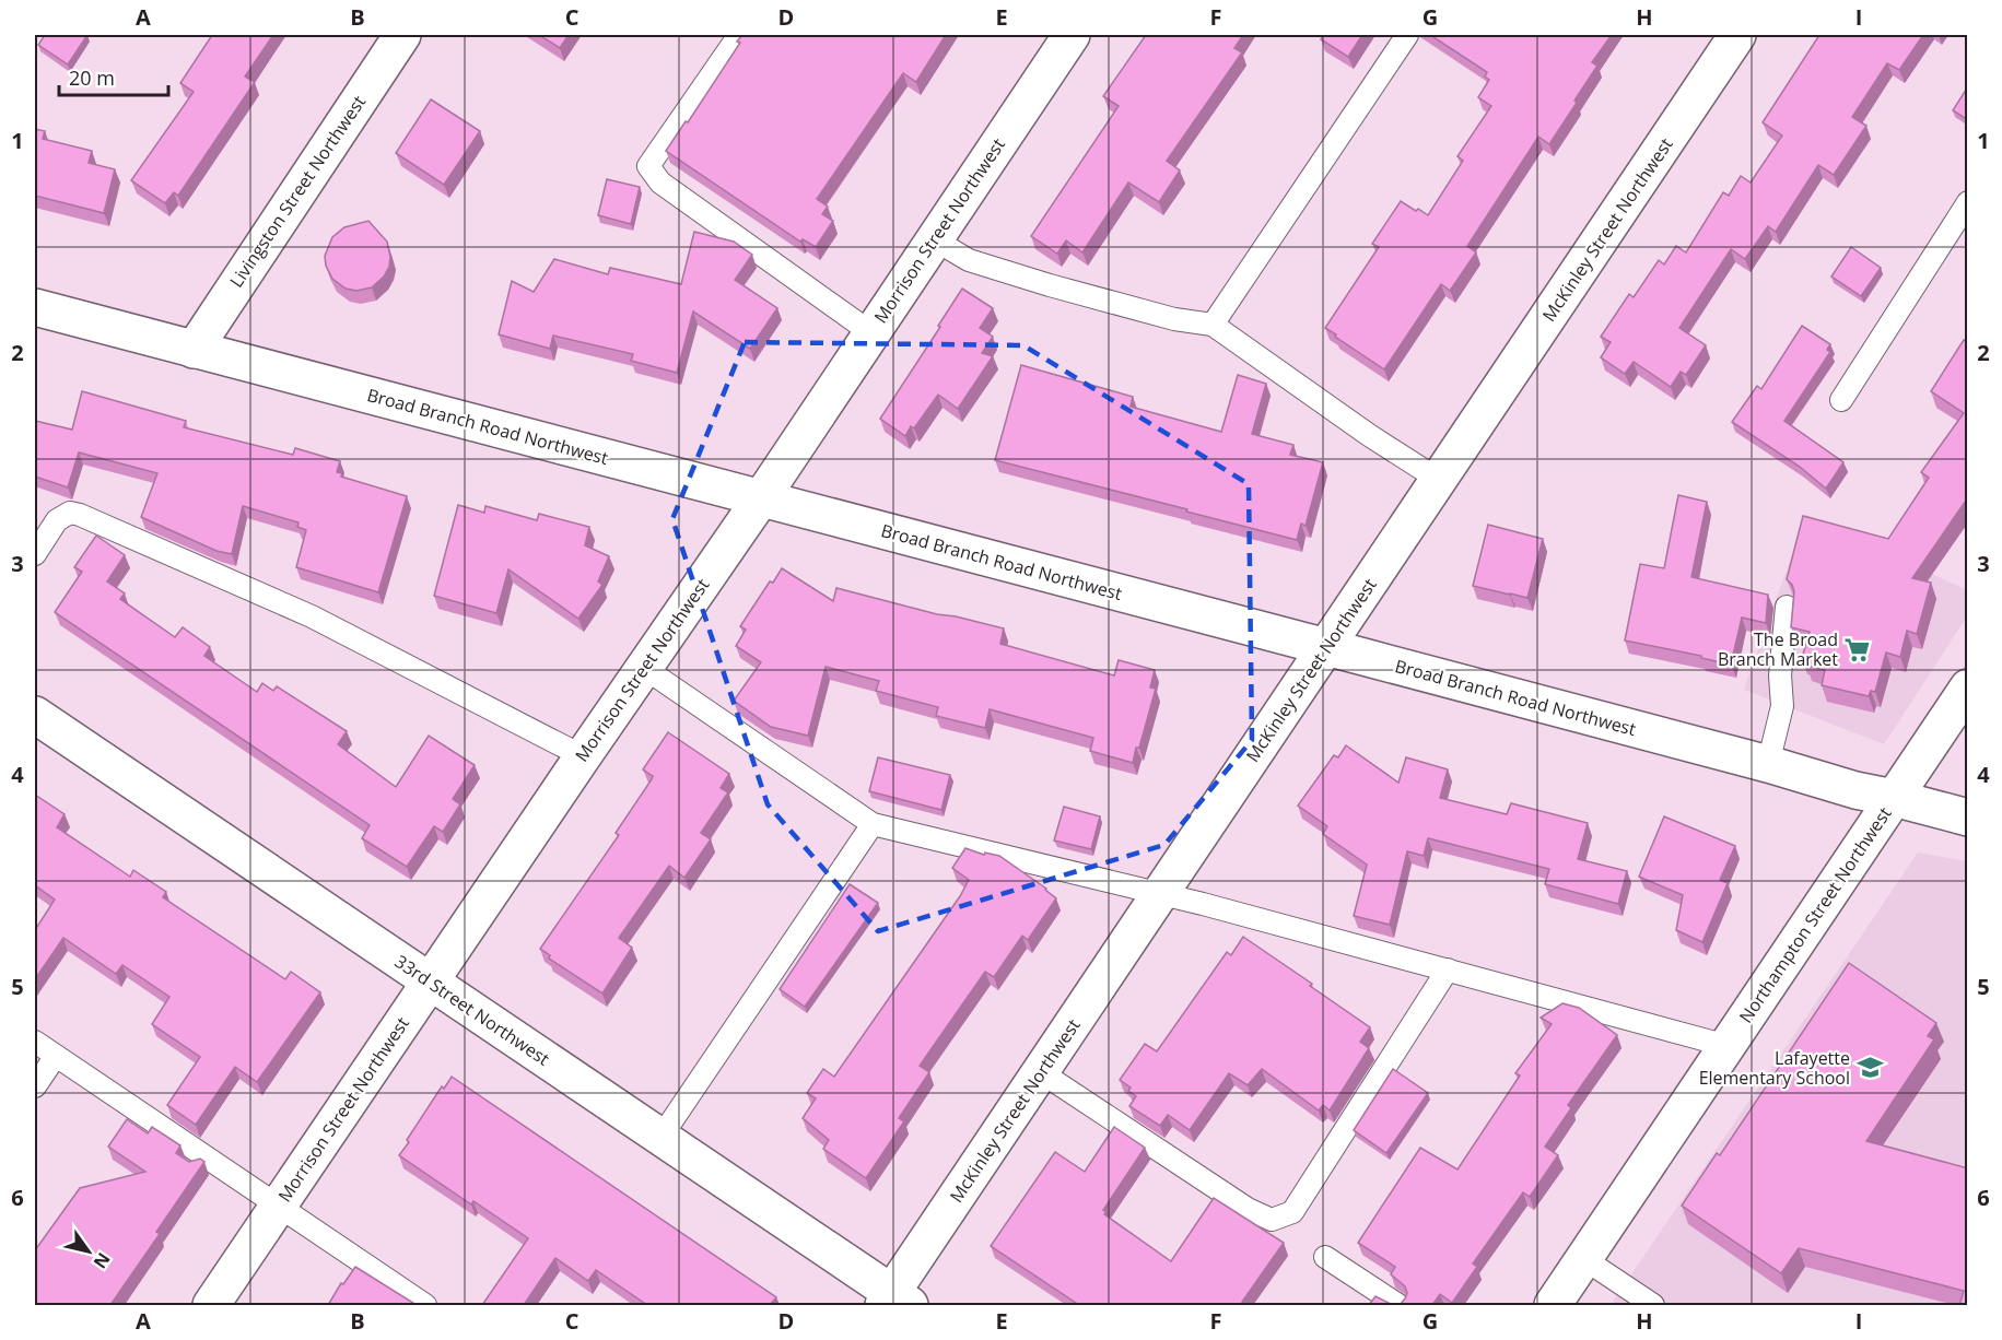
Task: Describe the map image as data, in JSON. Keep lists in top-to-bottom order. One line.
{"streets":{"street":["Livingston Street Northwest","McKinley Street Northwest","Morrison Street Northwest","Broad Branch Road Northwest","Northampton Street Northwest","33rd Street Northwest"]},"crossings":[["Livingston Street Northwest","Broad Branch Road Northwest"],["McKinley Street Northwest","Broad Branch Road Northwest"],["McKinley Street Northwest","33rd Street Northwest"],["Morrison Street Northwest","Broad Branch Road Northwest"],["Morrison Street Northwest","33rd Street Northwest"],["Broad Branch Road Northwest","Northampton Street Northwest"]],"places":{"supermarket":["The Broad Branch Market"],"school or university":["Lafayette Elementary School"]},"scale_bar":"20 m","north":"bottom right","grid":{"columns":["A","B","C","D","E","F","G","H","I"],"rows":["1","2","3","4","5","6"]}}
